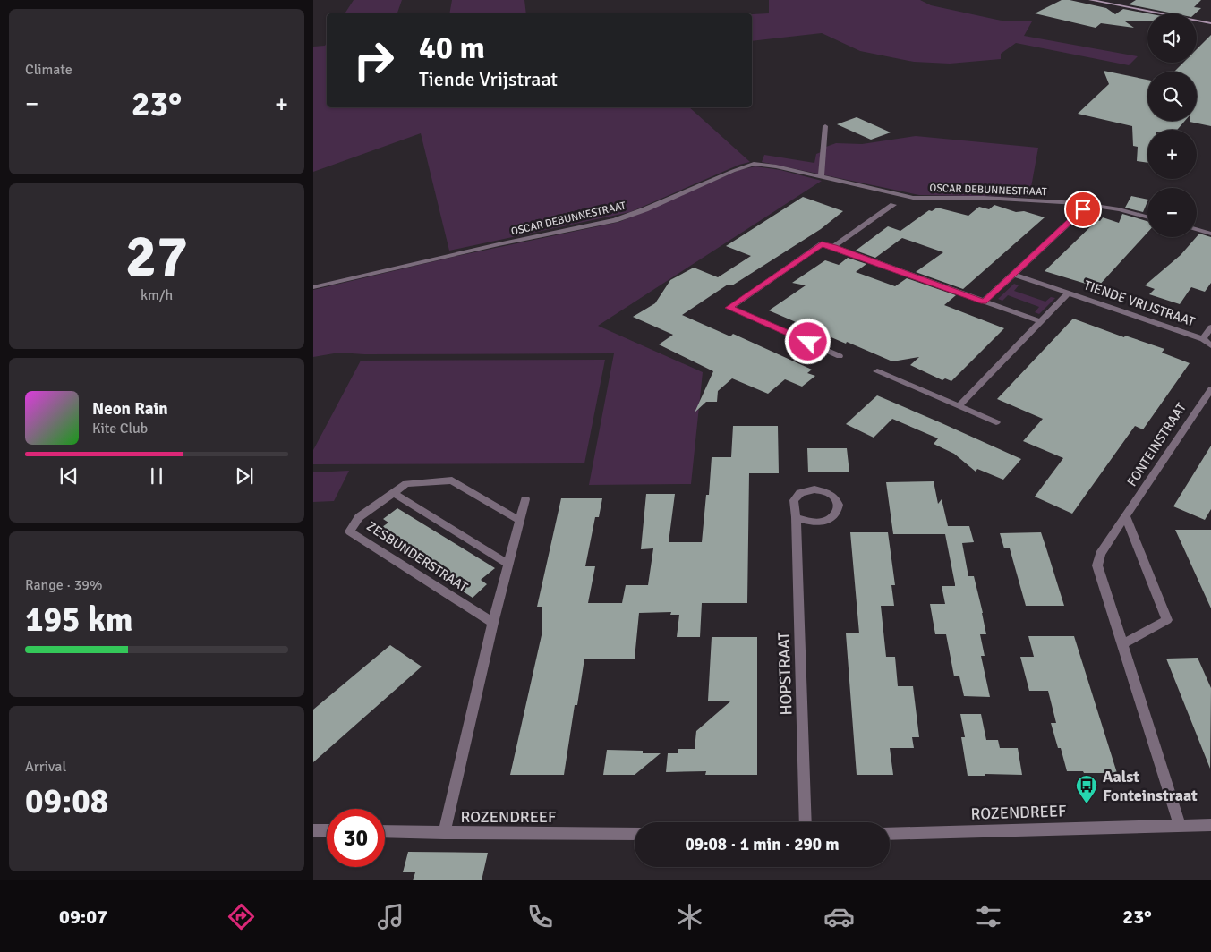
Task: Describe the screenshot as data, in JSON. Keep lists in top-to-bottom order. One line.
{"streets":{"street":["OSCAR DEBUNNESTRAAT","TIENDE VRIJSTRAAT","FONTEINSTRAAT","ZESBUNDERSTRAAT","HOPSTRAAT","ROZENDREEF"]},"crossings":[["FONTEINSTRAAT","ROZENDREEF"]],"places":{"bus stop":["Aalst Fonteinstraat"]},"page":{"tile":["Climate",["27","km/h"],["Range · 39%","195 km"],["Arrival","09:08"]],"map_buttons":["+","−"],"turn":["40 m","Tiende Vrijstraat"],"heat":["−","23°","+"],"song":["Neon Rain","Kite Club"],"limit":"30","trip":"09:08 · 1 min · 290 m","tabs":["09:07","23°"]}}
